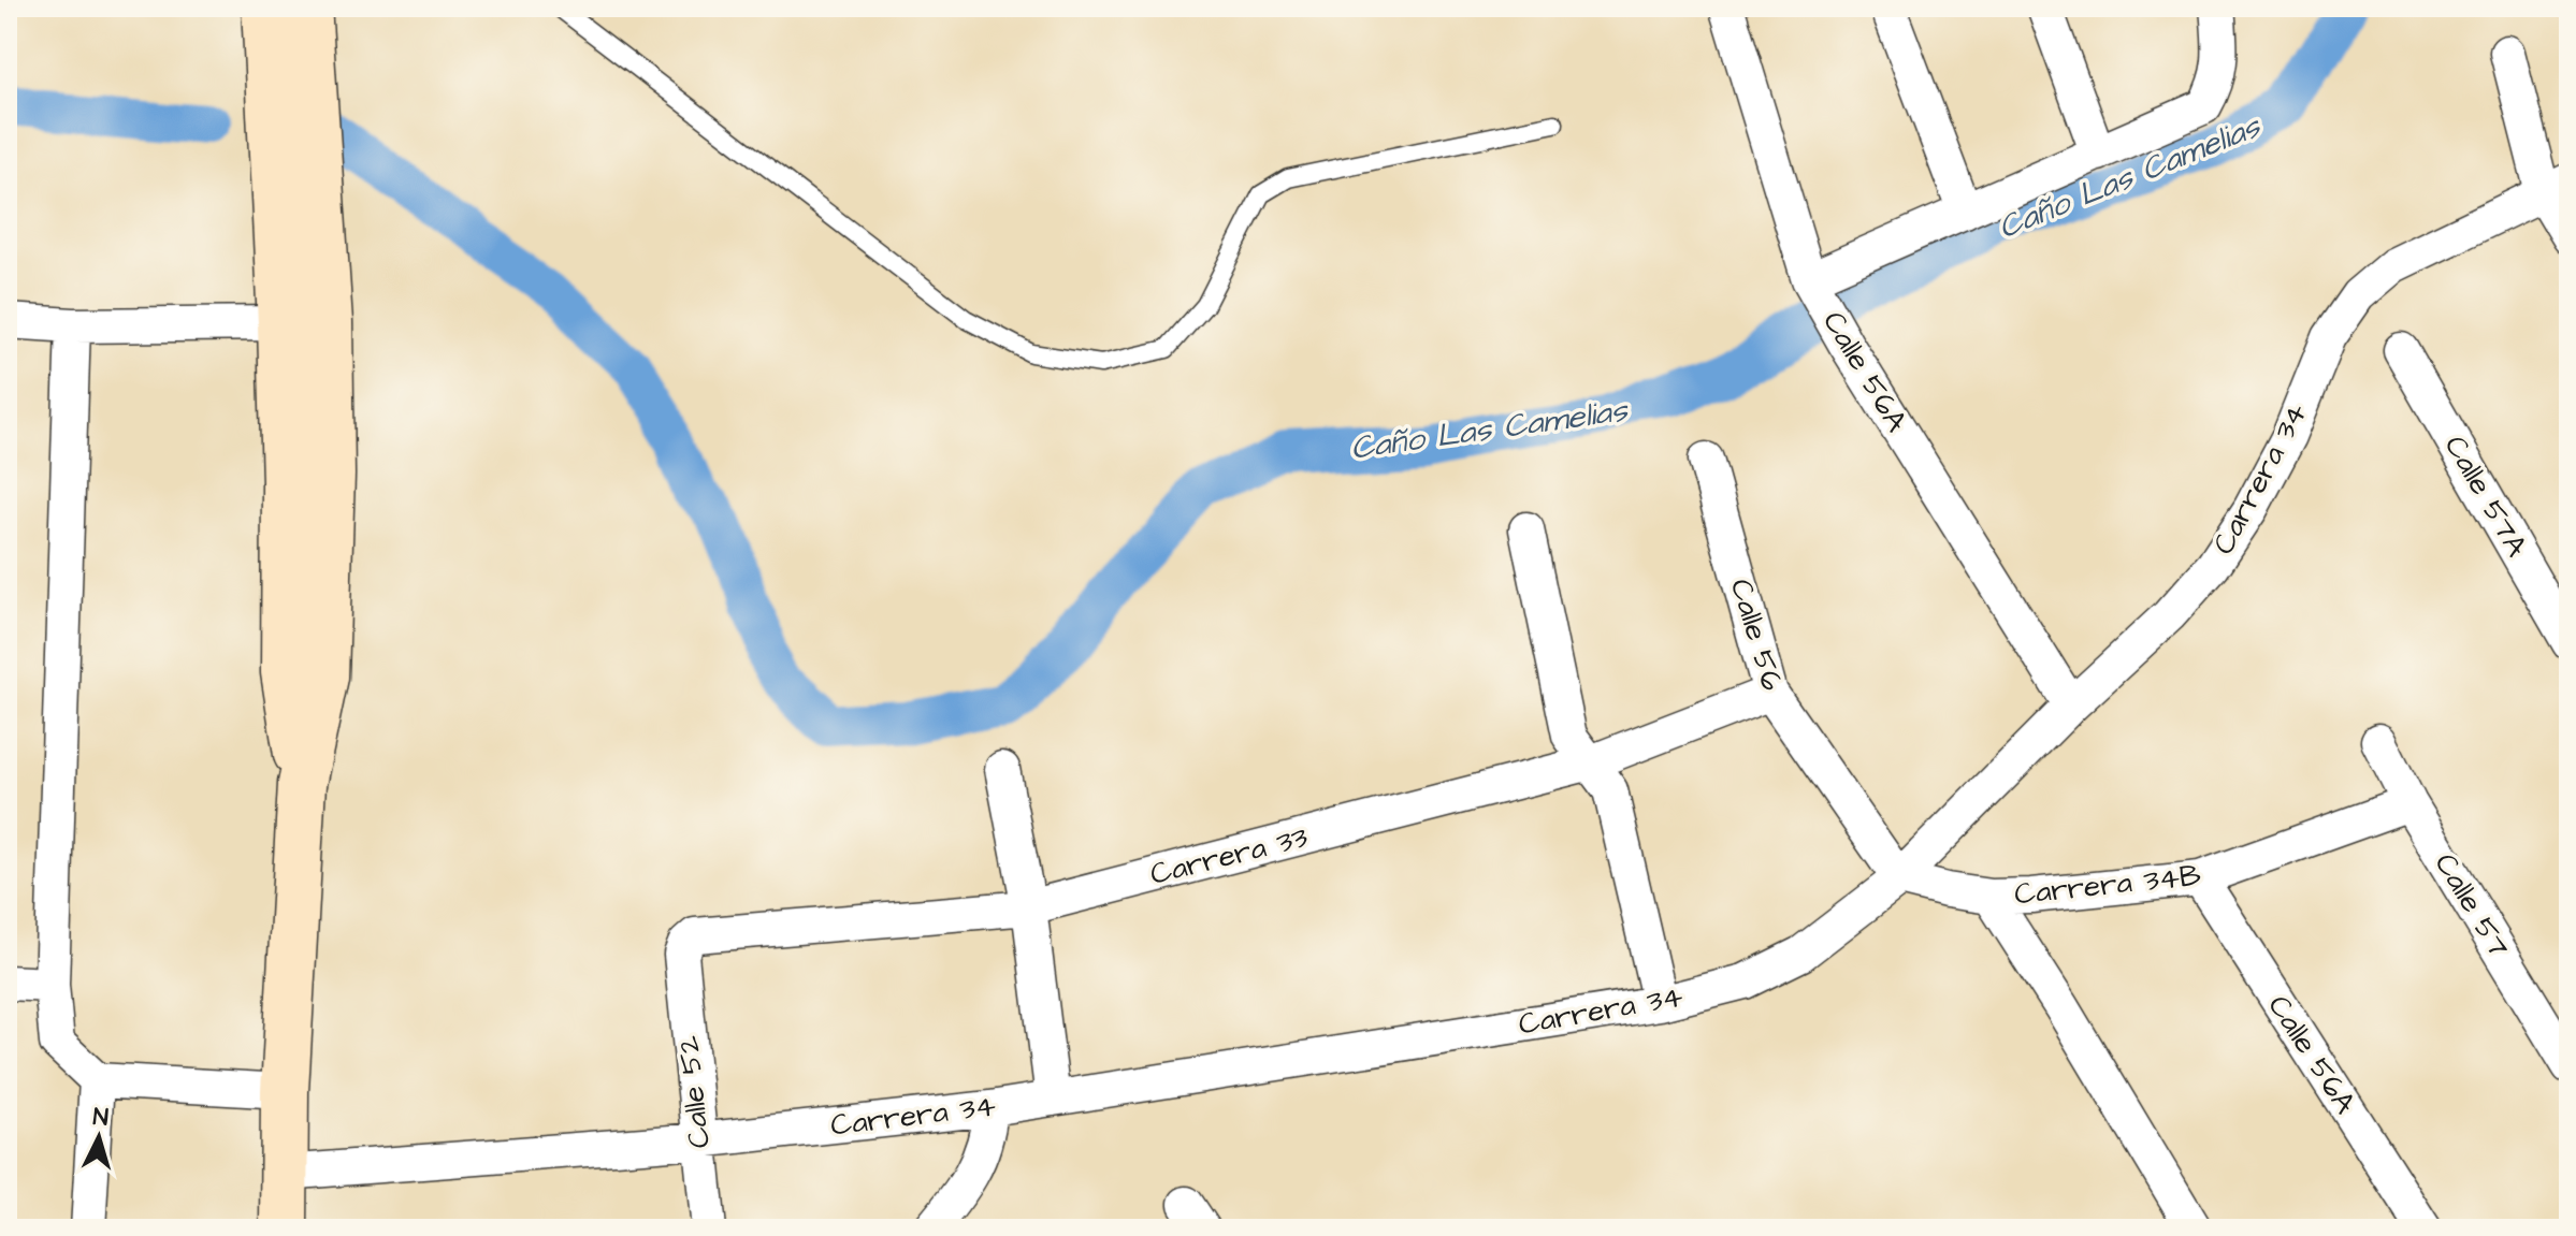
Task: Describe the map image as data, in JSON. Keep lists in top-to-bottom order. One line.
{"streets":{"street":["Calle 56A","Carrera 34","Calle 57A","Calle 56","Carrera 33","Carrera 34B","Calle 57","Calle 52"]},"crossings":[["Calle 56A","Carrera 34"],["Calle 56A","Carrera 34B"],["Carrera 34","Calle 56"],["Carrera 34","Carrera 34B"],["Carrera 34","Calle 52"],["Calle 56","Carrera 33"],["Calle 56","Carrera 34B"],["Carrera 33","Calle 52"],["Carrera 34B","Calle 57"]],"water":["Caño Las Camelias"],"north":"top"}
